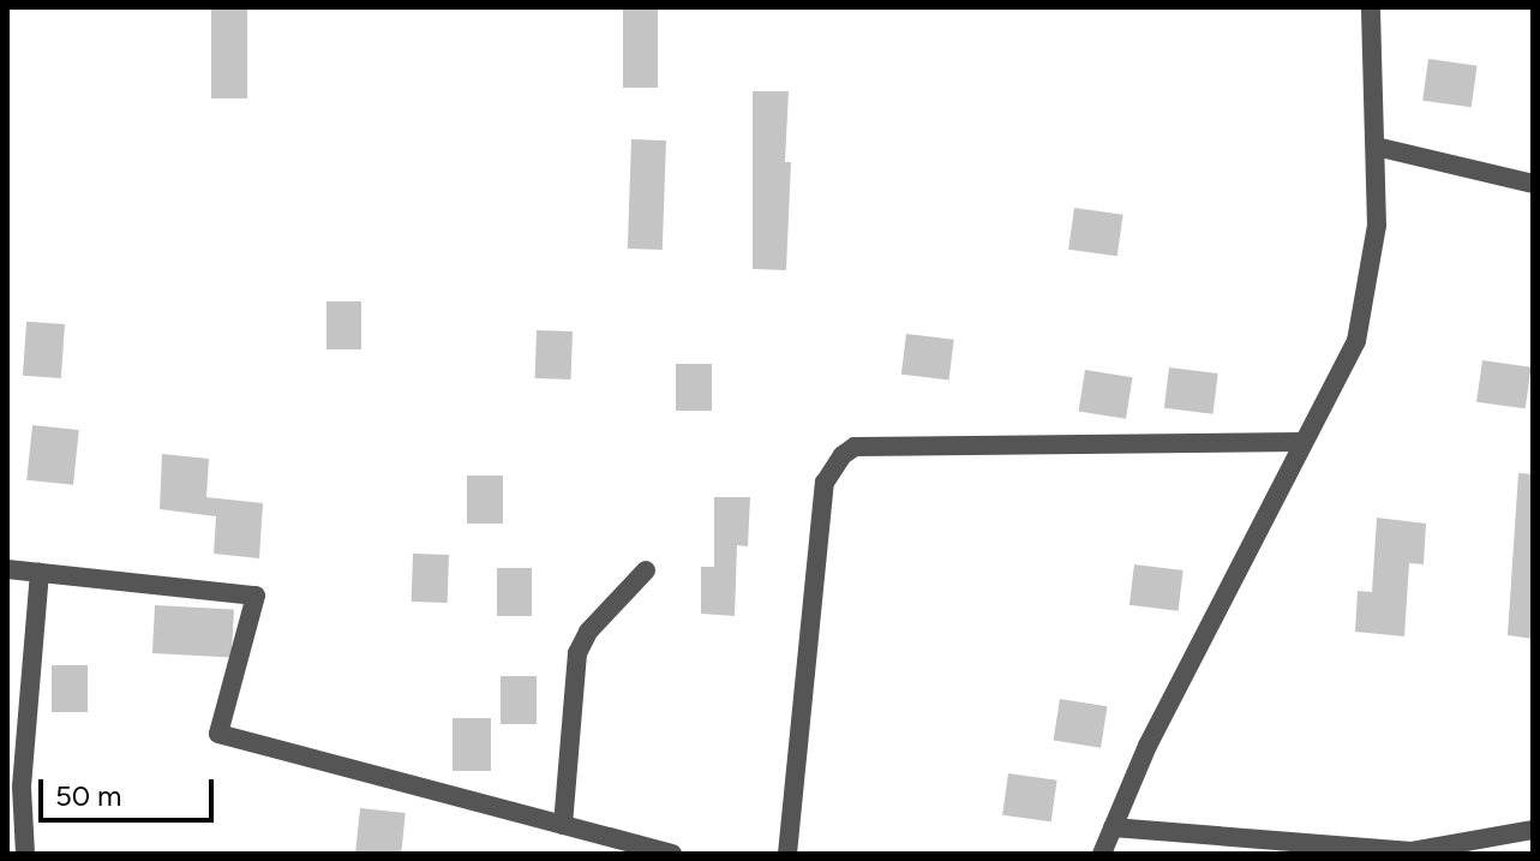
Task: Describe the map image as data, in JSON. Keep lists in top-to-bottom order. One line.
{"scale_bar":"50 m"}
